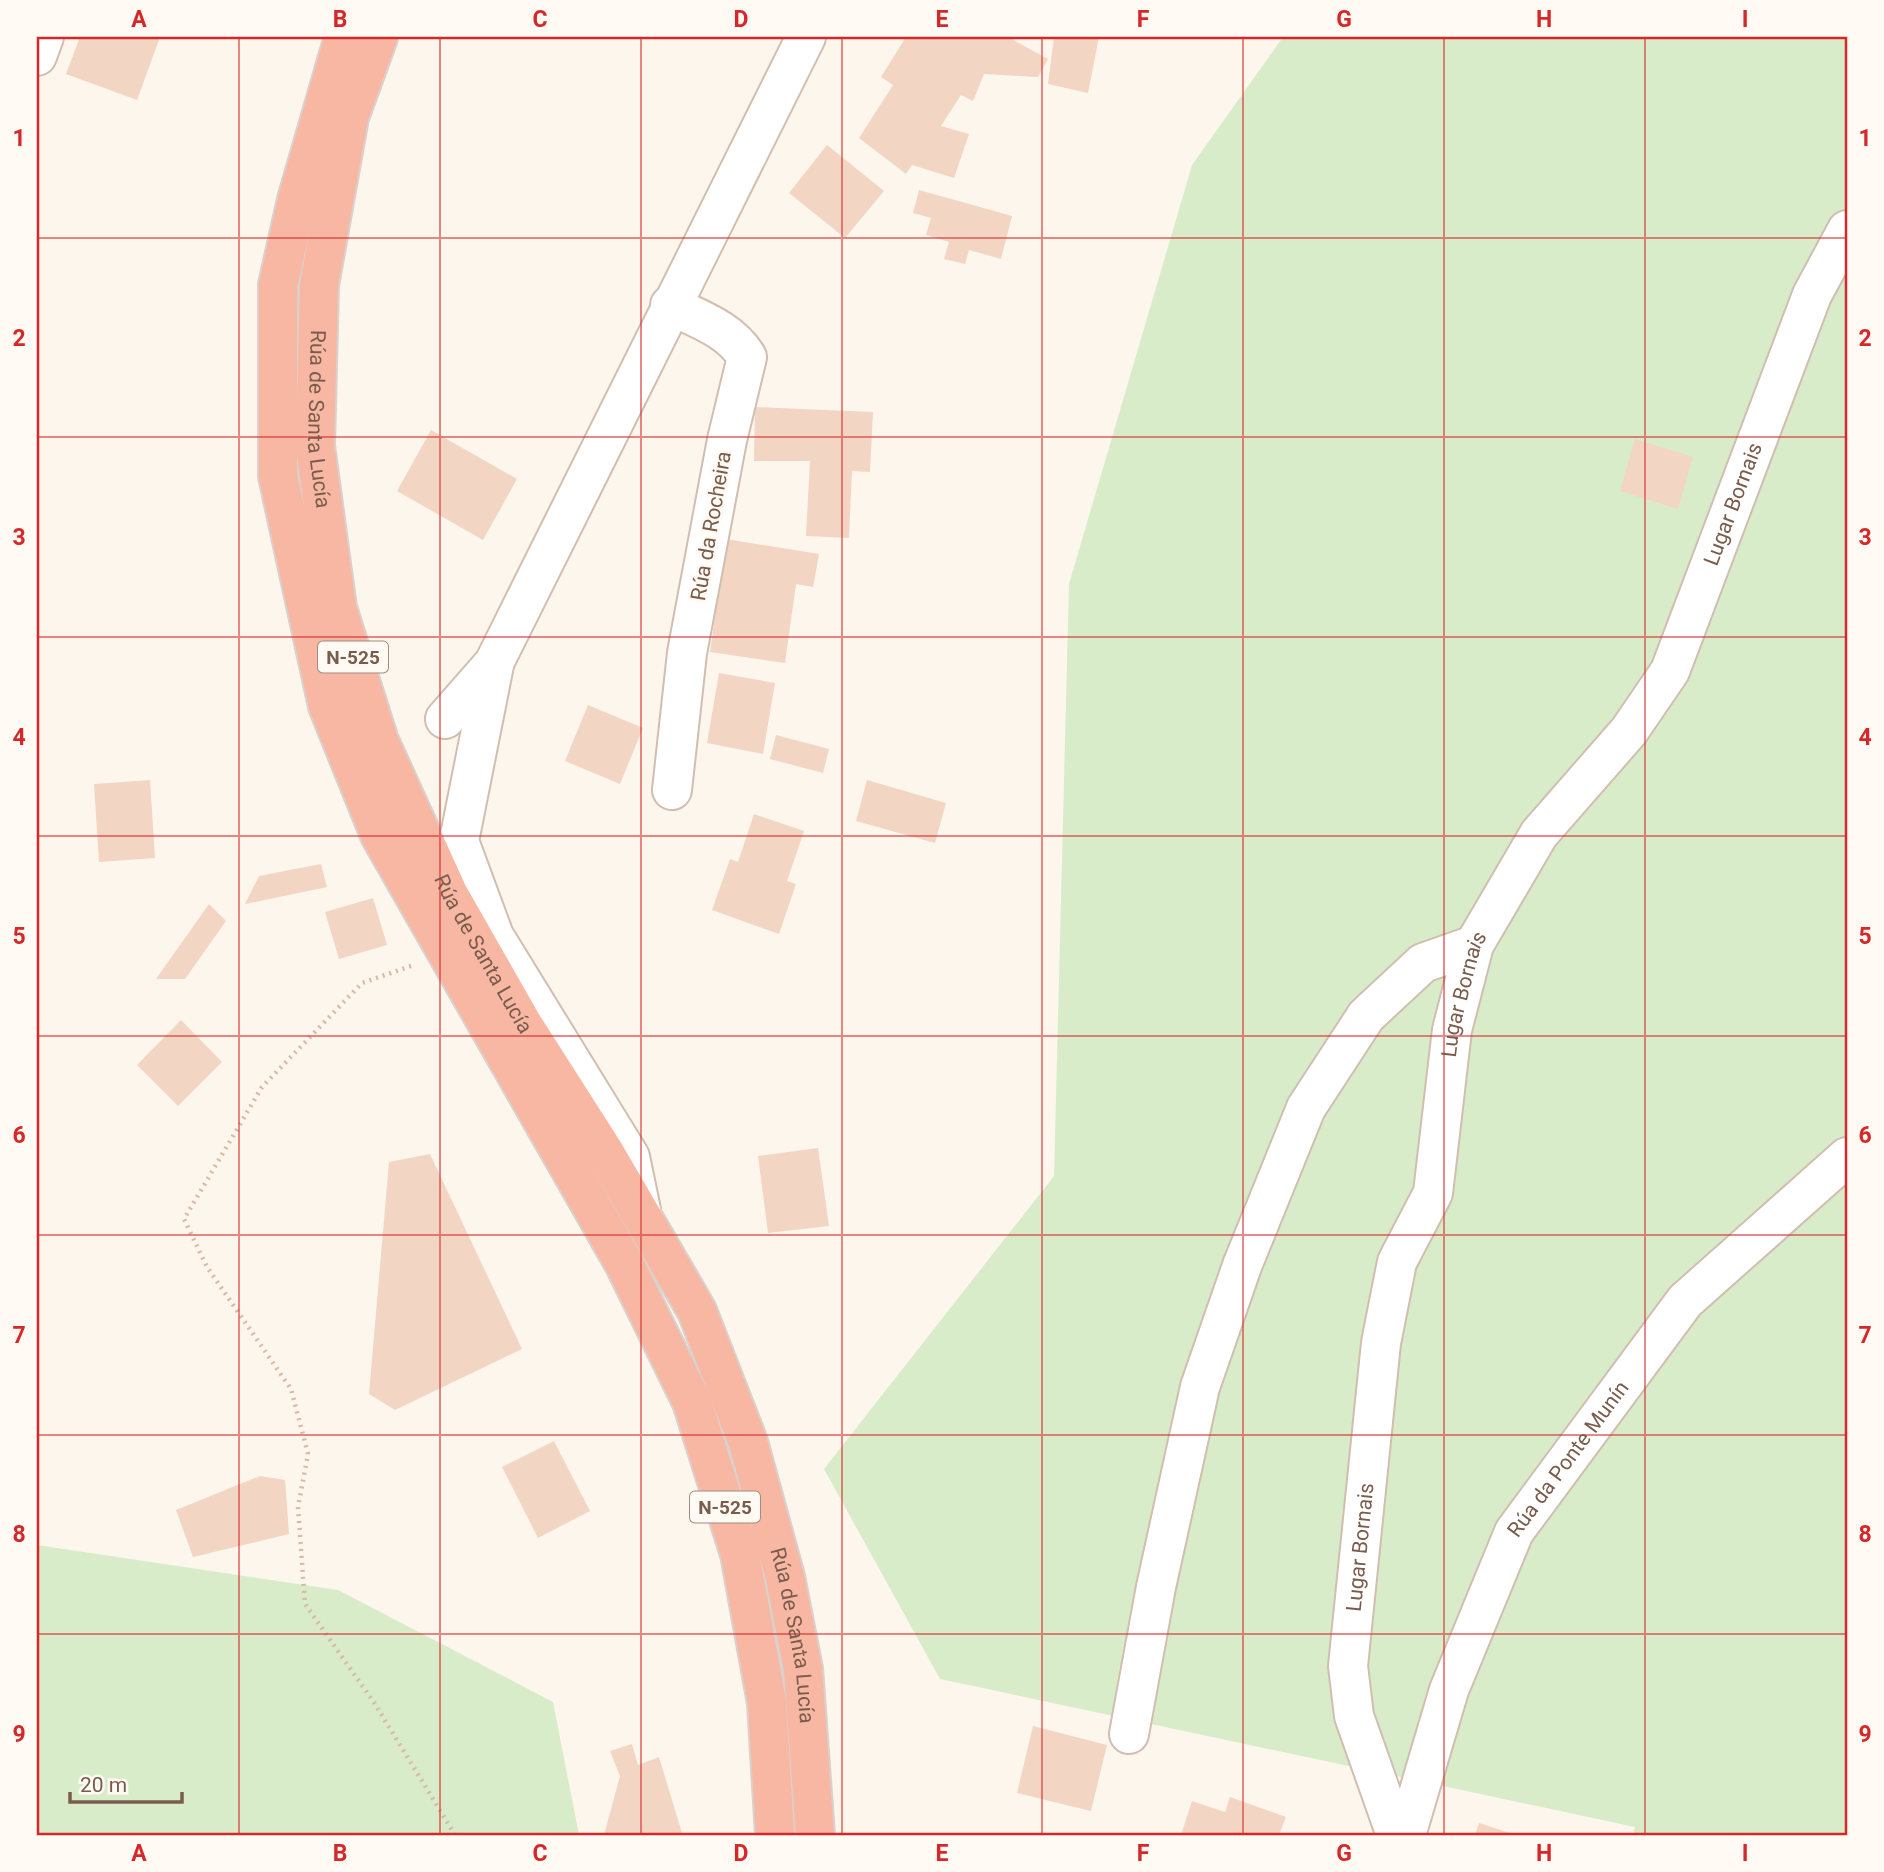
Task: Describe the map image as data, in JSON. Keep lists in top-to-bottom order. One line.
{"streets":{"highway":["Rúa de Santa Lucía","N-525"],"street":["Lugar Bornais","Rúa da Rocheira","Rúa da Ponte Munín"]},"scale_bar":"20 m","grid":{"columns":["A","B","C","D","E","F","G","H","I"],"rows":["1","2","3","4","5","6","7","8","9"]}}
